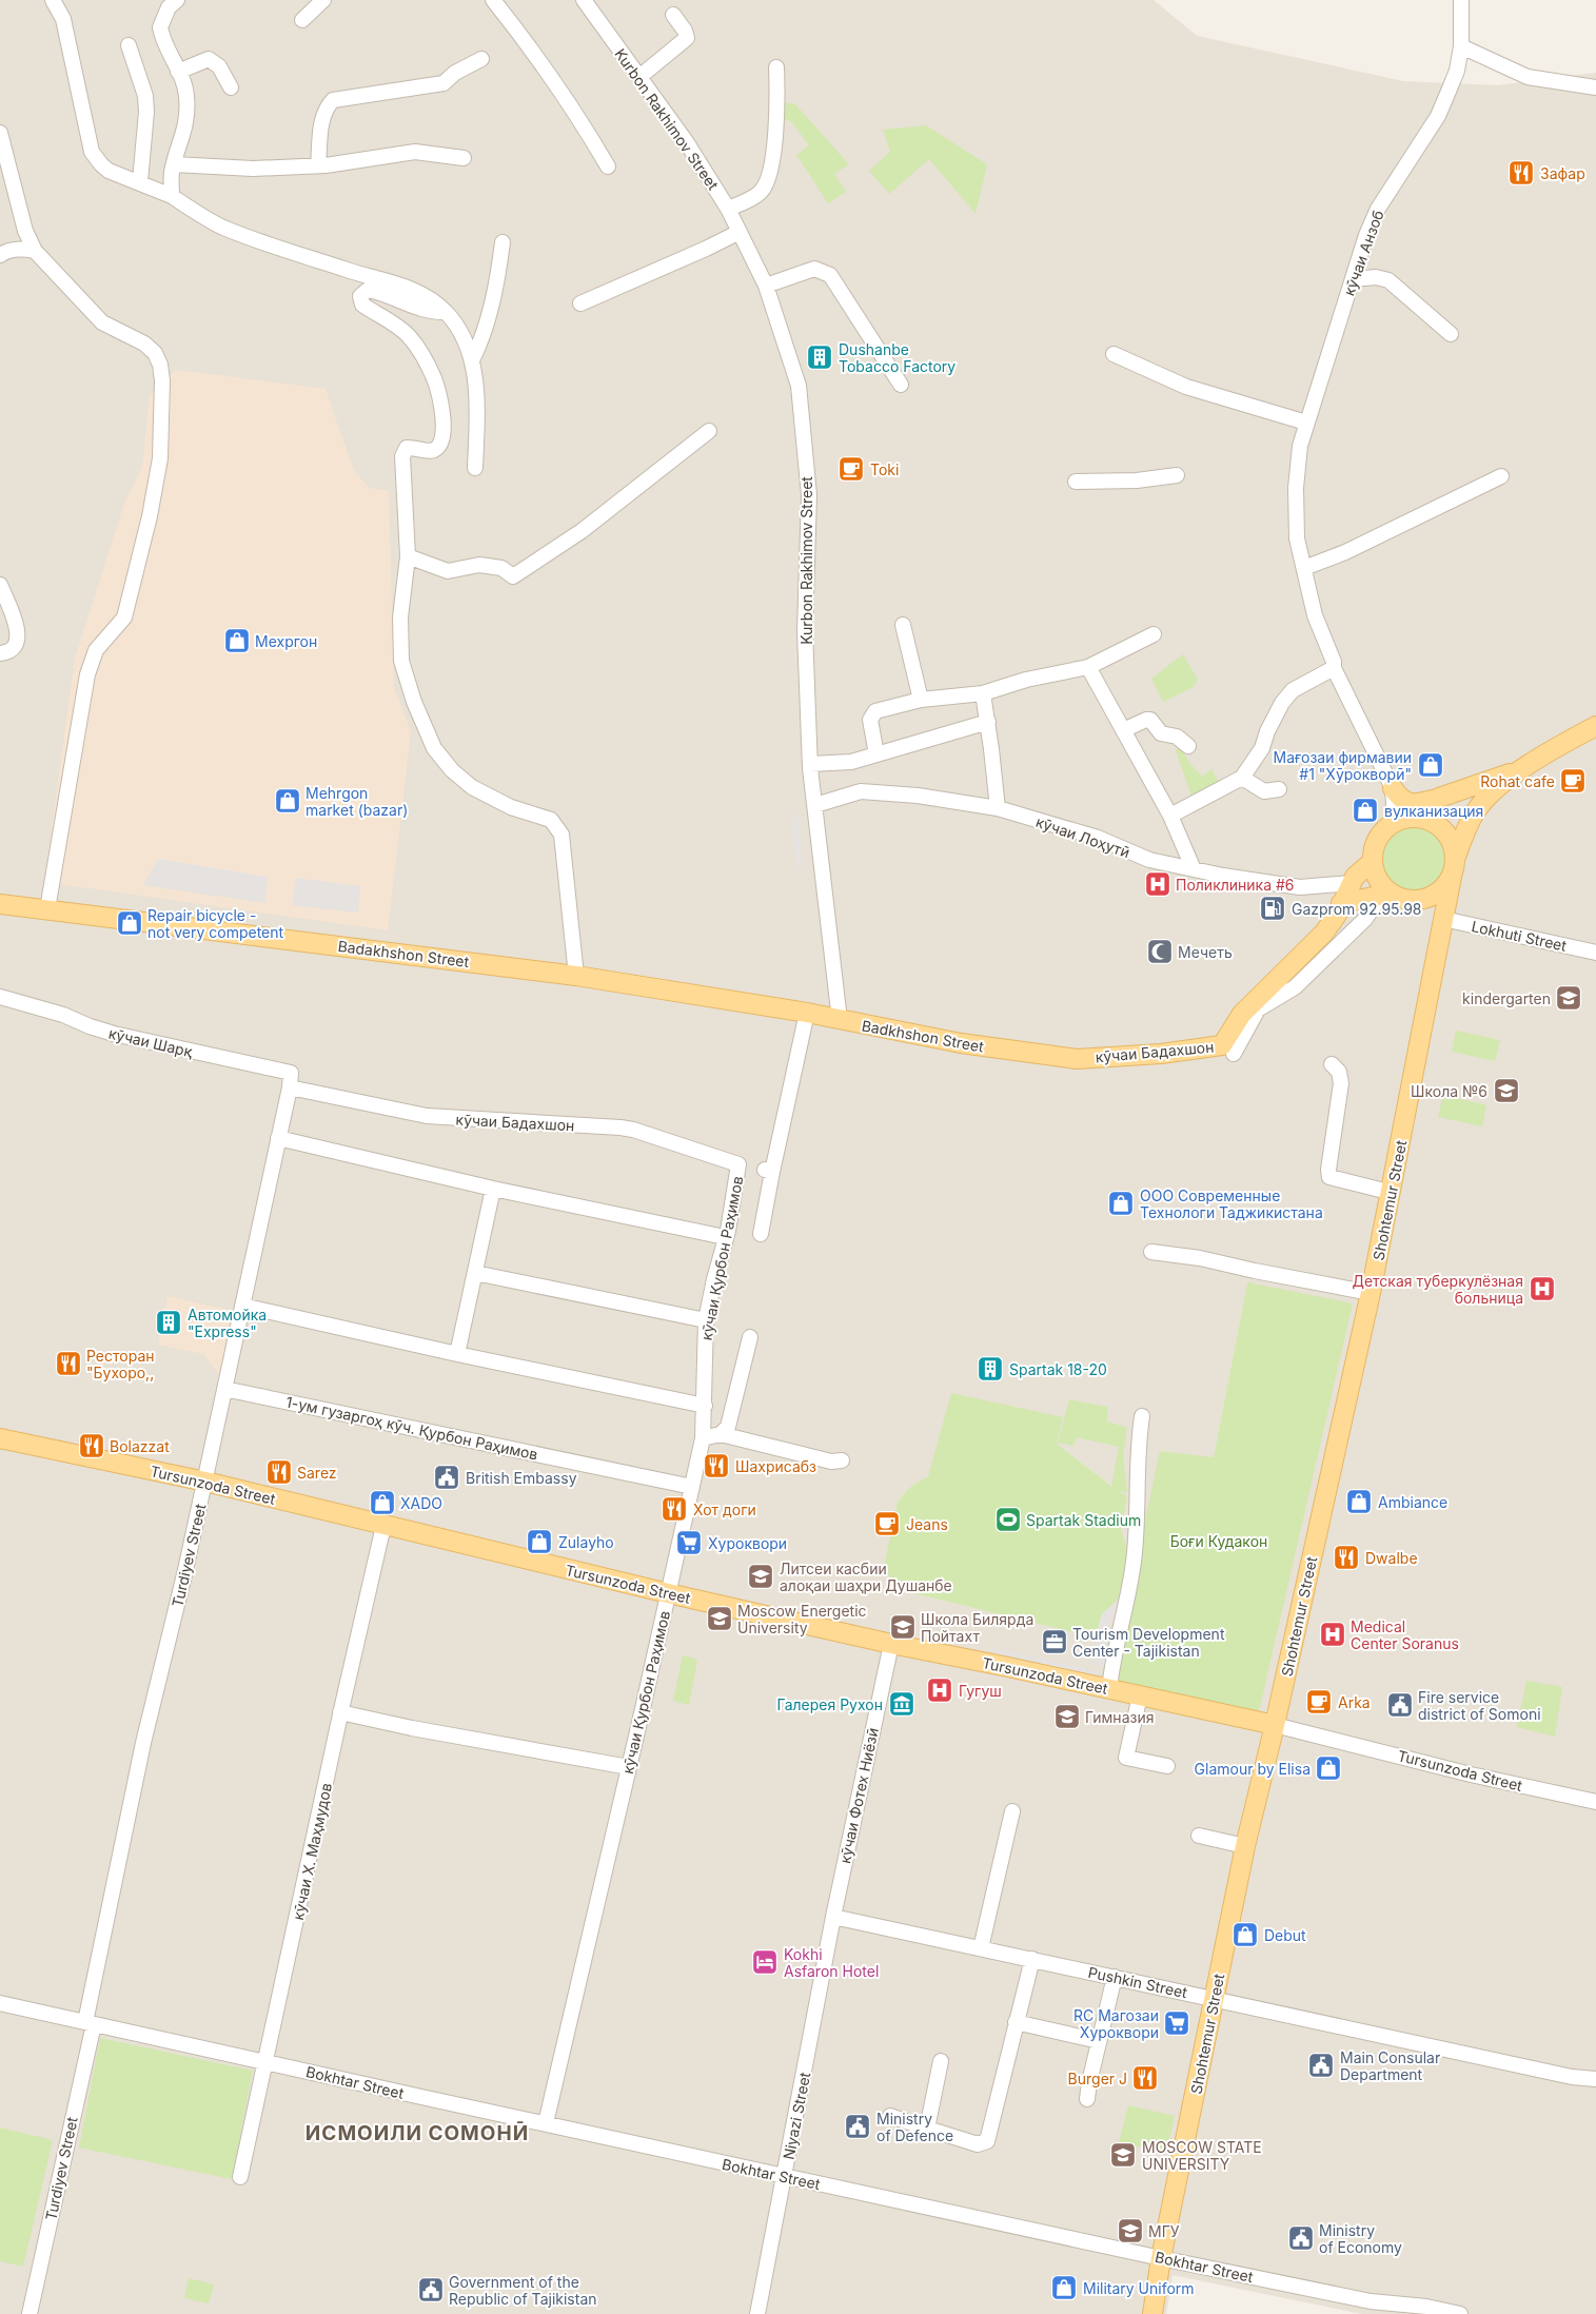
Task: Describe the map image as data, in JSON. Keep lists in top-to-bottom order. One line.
{"streets":{"main road":["Badakhshon Street","кӯчаи Бадахшон","Shohtemur Street","Tursunzoda Street"],"street":["Kurbon Rakhimov Street","кӯчаи Анзоб","кӯчаи Лоҳутӣ","Lokhuti Street","кӯчаи Шарқ","кӯчаи Қурбон Раҳимов","1-ум гузаргоҳ кӯч. Қурбон Раҳимов","Turdiyev Street","кӯчаи Фотех Ниёзӣ","кӯчаи Х. Маҳмудов","Pushkin Street","Bokhtar Street","Niyazi Street"]},"crossings":[["Kurbon Rakhimov Street","кӯчаи Лоҳутӣ"],["Kurbon Rakhimov Street","кӯчаи Бадахшон"],["кӯчаи Лоҳутӣ","кӯчаи Бадахшон"],["Lokhuti Street","Shohtemur Street"],["кӯчаи Шарқ","кӯчаи Бадахшон"],["кӯчаи Шарқ","Turdiyev Street"],["кӯчаи Бадахшон","Shohtemur Street"],["кӯчаи Бадахшон","кӯчаи Қурбон Раҳимов"],["кӯчаи Бадахшон","Turdiyev Street"],["Shohtemur Street","Tursunzoda Street"],["Shohtemur Street","Pushkin Street"],["Shohtemur Street","Bokhtar Street"],["кӯчаи Қурбон Раҳимов","1-ум гузаргоҳ кӯч. Қурбон Раҳимов"],["кӯчаи Қурбон Раҳимов","Tursunzoda Street"],["кӯчаи Қурбон Раҳимов","Bokhtar Street"],["1-ум гузаргоҳ кӯч. Қурбон Раҳимов","Turdiyev Street"],["Tursunzoda Street","Turdiyev Street"],["Tursunzoda Street","кӯчаи Фотех Ниёзӣ"],["Tursunzoda Street","кӯчаи Х. Маҳмудов"],["Turdiyev Street","Bokhtar Street"],["кӯчаи Фотех Ниёзӣ","Pushkin Street"],["кӯчаи Фотех Ниёзӣ","Niyazi Street"],["кӯчаи Х. Маҳмудов","Bokhtar Street"],["Pushkin Street","Niyazi Street"],["Bokhtar Street","Niyazi Street"]],"districts":["ИСМОИЛИ СОМОНӢ"],"parks":["Боғи Кудакон"],"places":{"restaurant":["Зафар","Ресторан \"Бухоро,,","Bolazzat","Шахрисабз","Sarez","Хот доги","Dwalbe","Burger J"],"building":["Dushanbe Tobacco Factory","Автомойка \"Express\"","Spartak 18-20"],"cafe":["Toki","Rohat cafe","Jeans","Arka"],"shop":["Мехргон","Мағозаи фирмавии #1 \"Хӯрокворӣ\"","Mehrgon market (bazar)","вулканизация","Repair bicycle - not very competent","ООО Современные Технологи Таджикистана","Ambiance","XADO","Zulayho","Glamour by Elisa","Debut","Military Uniform"],"hospital":["Поликлиника #6","Детская туберкулёзная больница","Medical Center Soranus","Гугуш"],"fuel station":["Gazprom 92.95.98"],"mosque":["Мечеть"],"school or university":["kindergarten","Школа №6","Литсеи касбии алоқаи шаҳри Душанбе","Moscow Energetic University","Школа Билярда Пойтахт","Гимназия","MOSCOW STATE UNIVERSITY","МГУ"],"public building":["British Embassy","Fire service district of Somoni","Main Consular Department","Ministry of Defence","Ministry of Economy","Government of the Republic of Tajikistan"],"sports":["Spartak Stadium"],"supermarket":["Хуроквори","RC Магозаи Хуроквори"],"office":["Tourism Development Center - Tajikistan"],"museum":["Галерея Рухон"],"hotel":["Kokhi Asfaron Hotel"]}}
